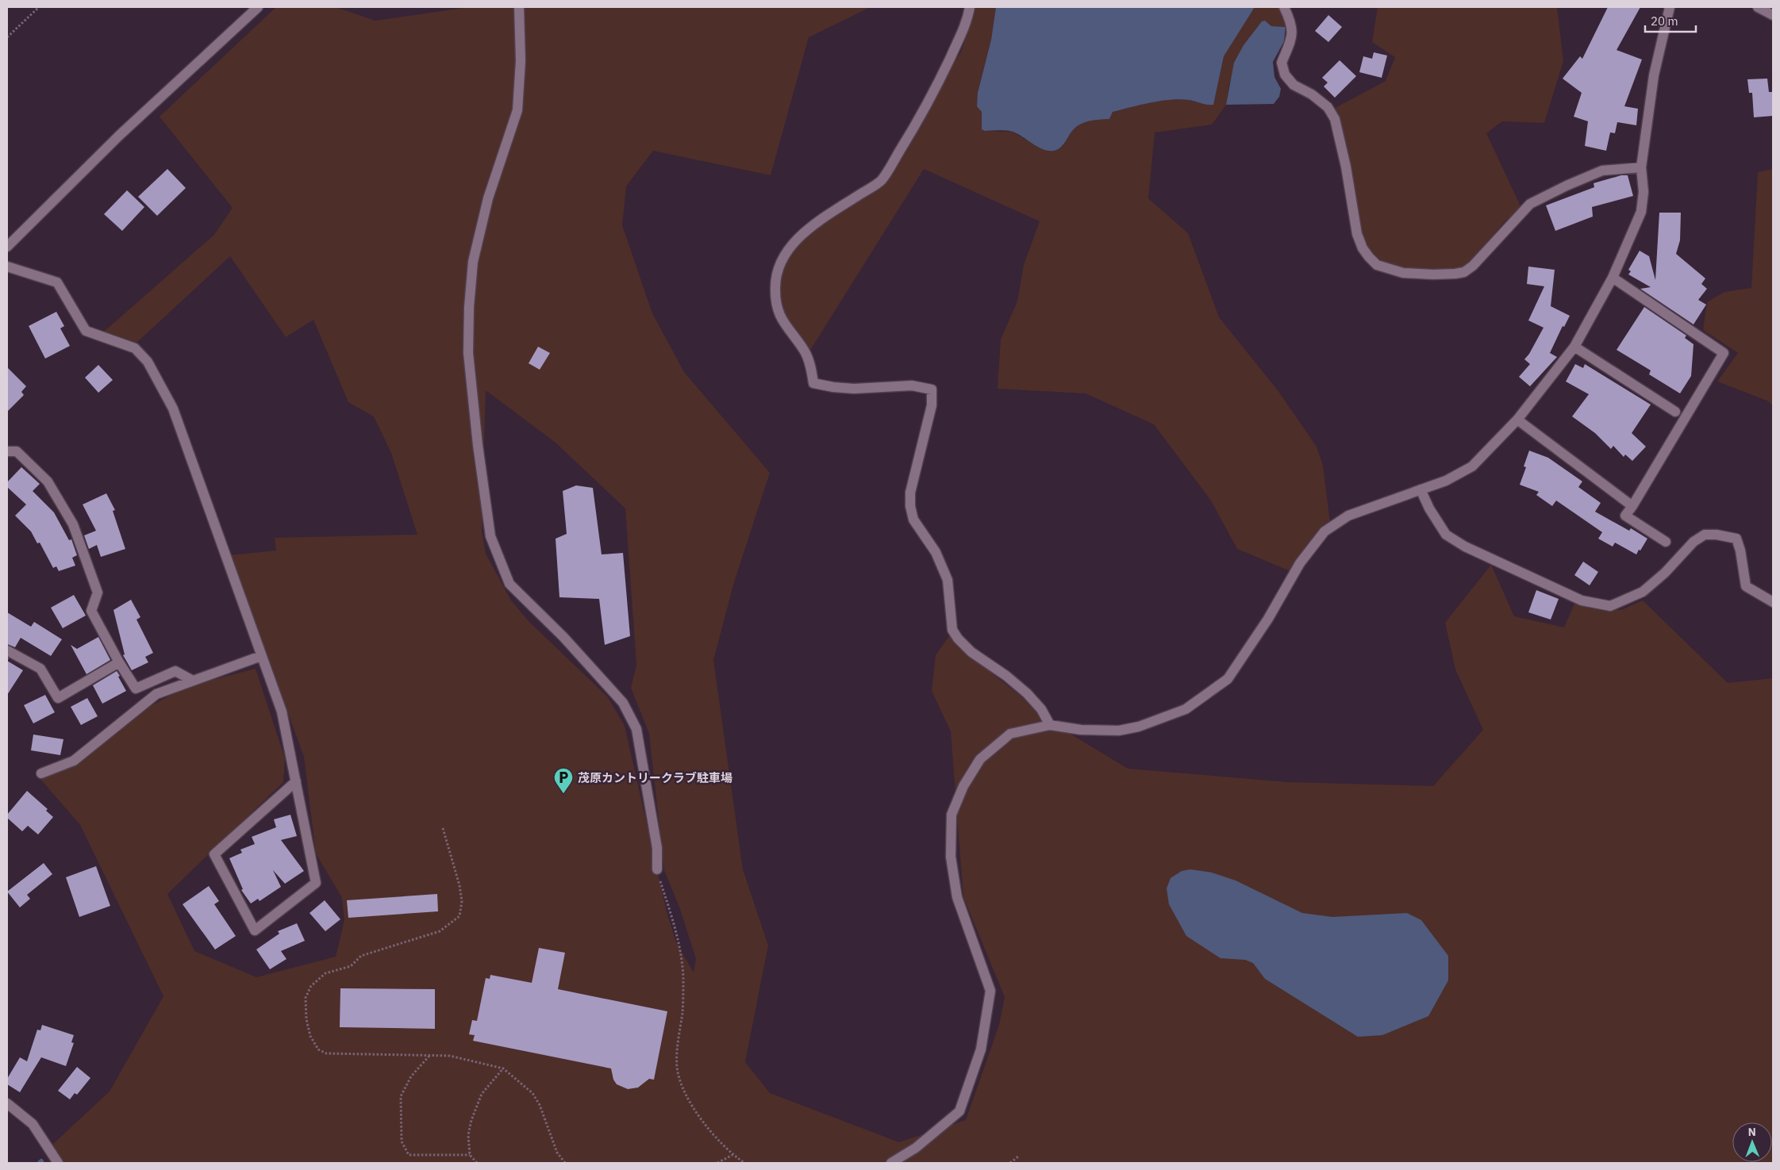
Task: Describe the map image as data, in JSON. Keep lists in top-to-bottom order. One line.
{"places":{"parking":["茂原カントリークラブ駐車場"]},"scale_bar":"20 m","north":"top"}
